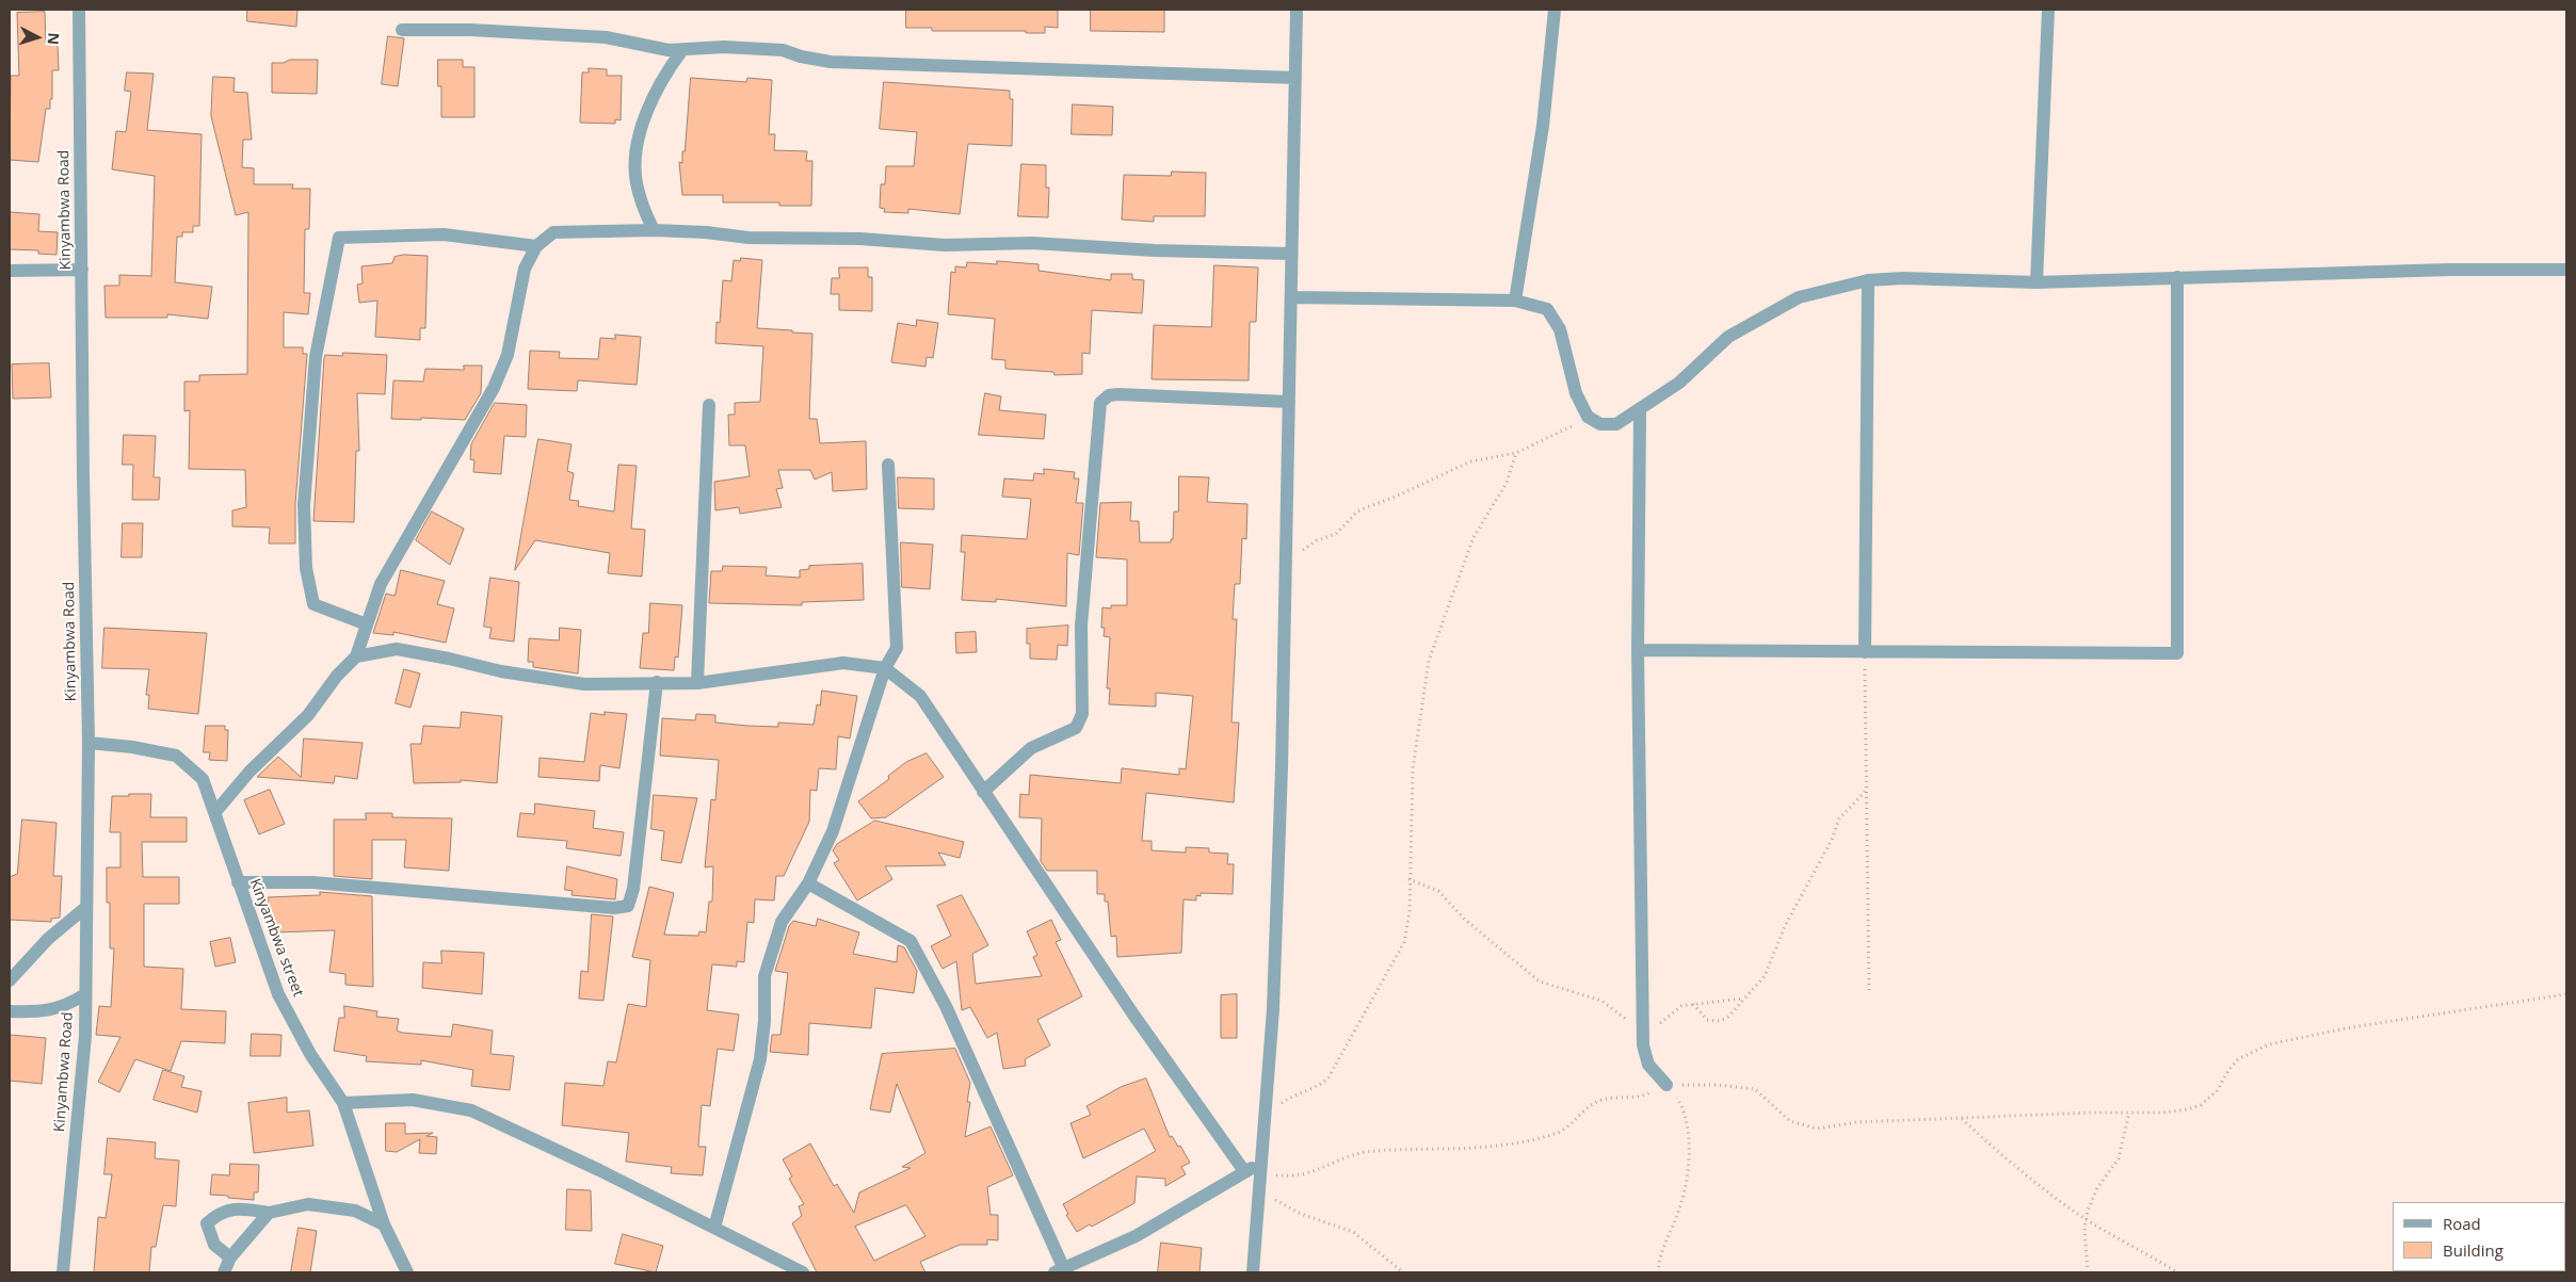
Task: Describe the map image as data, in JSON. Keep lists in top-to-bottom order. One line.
{"streets":{"street":["Kinyambwa Road","Kinyambwa street"]},"crossings":[["Kinyambwa Road","Kinyambwa street"]],"legend":["Road","Building"],"north":"right"}
